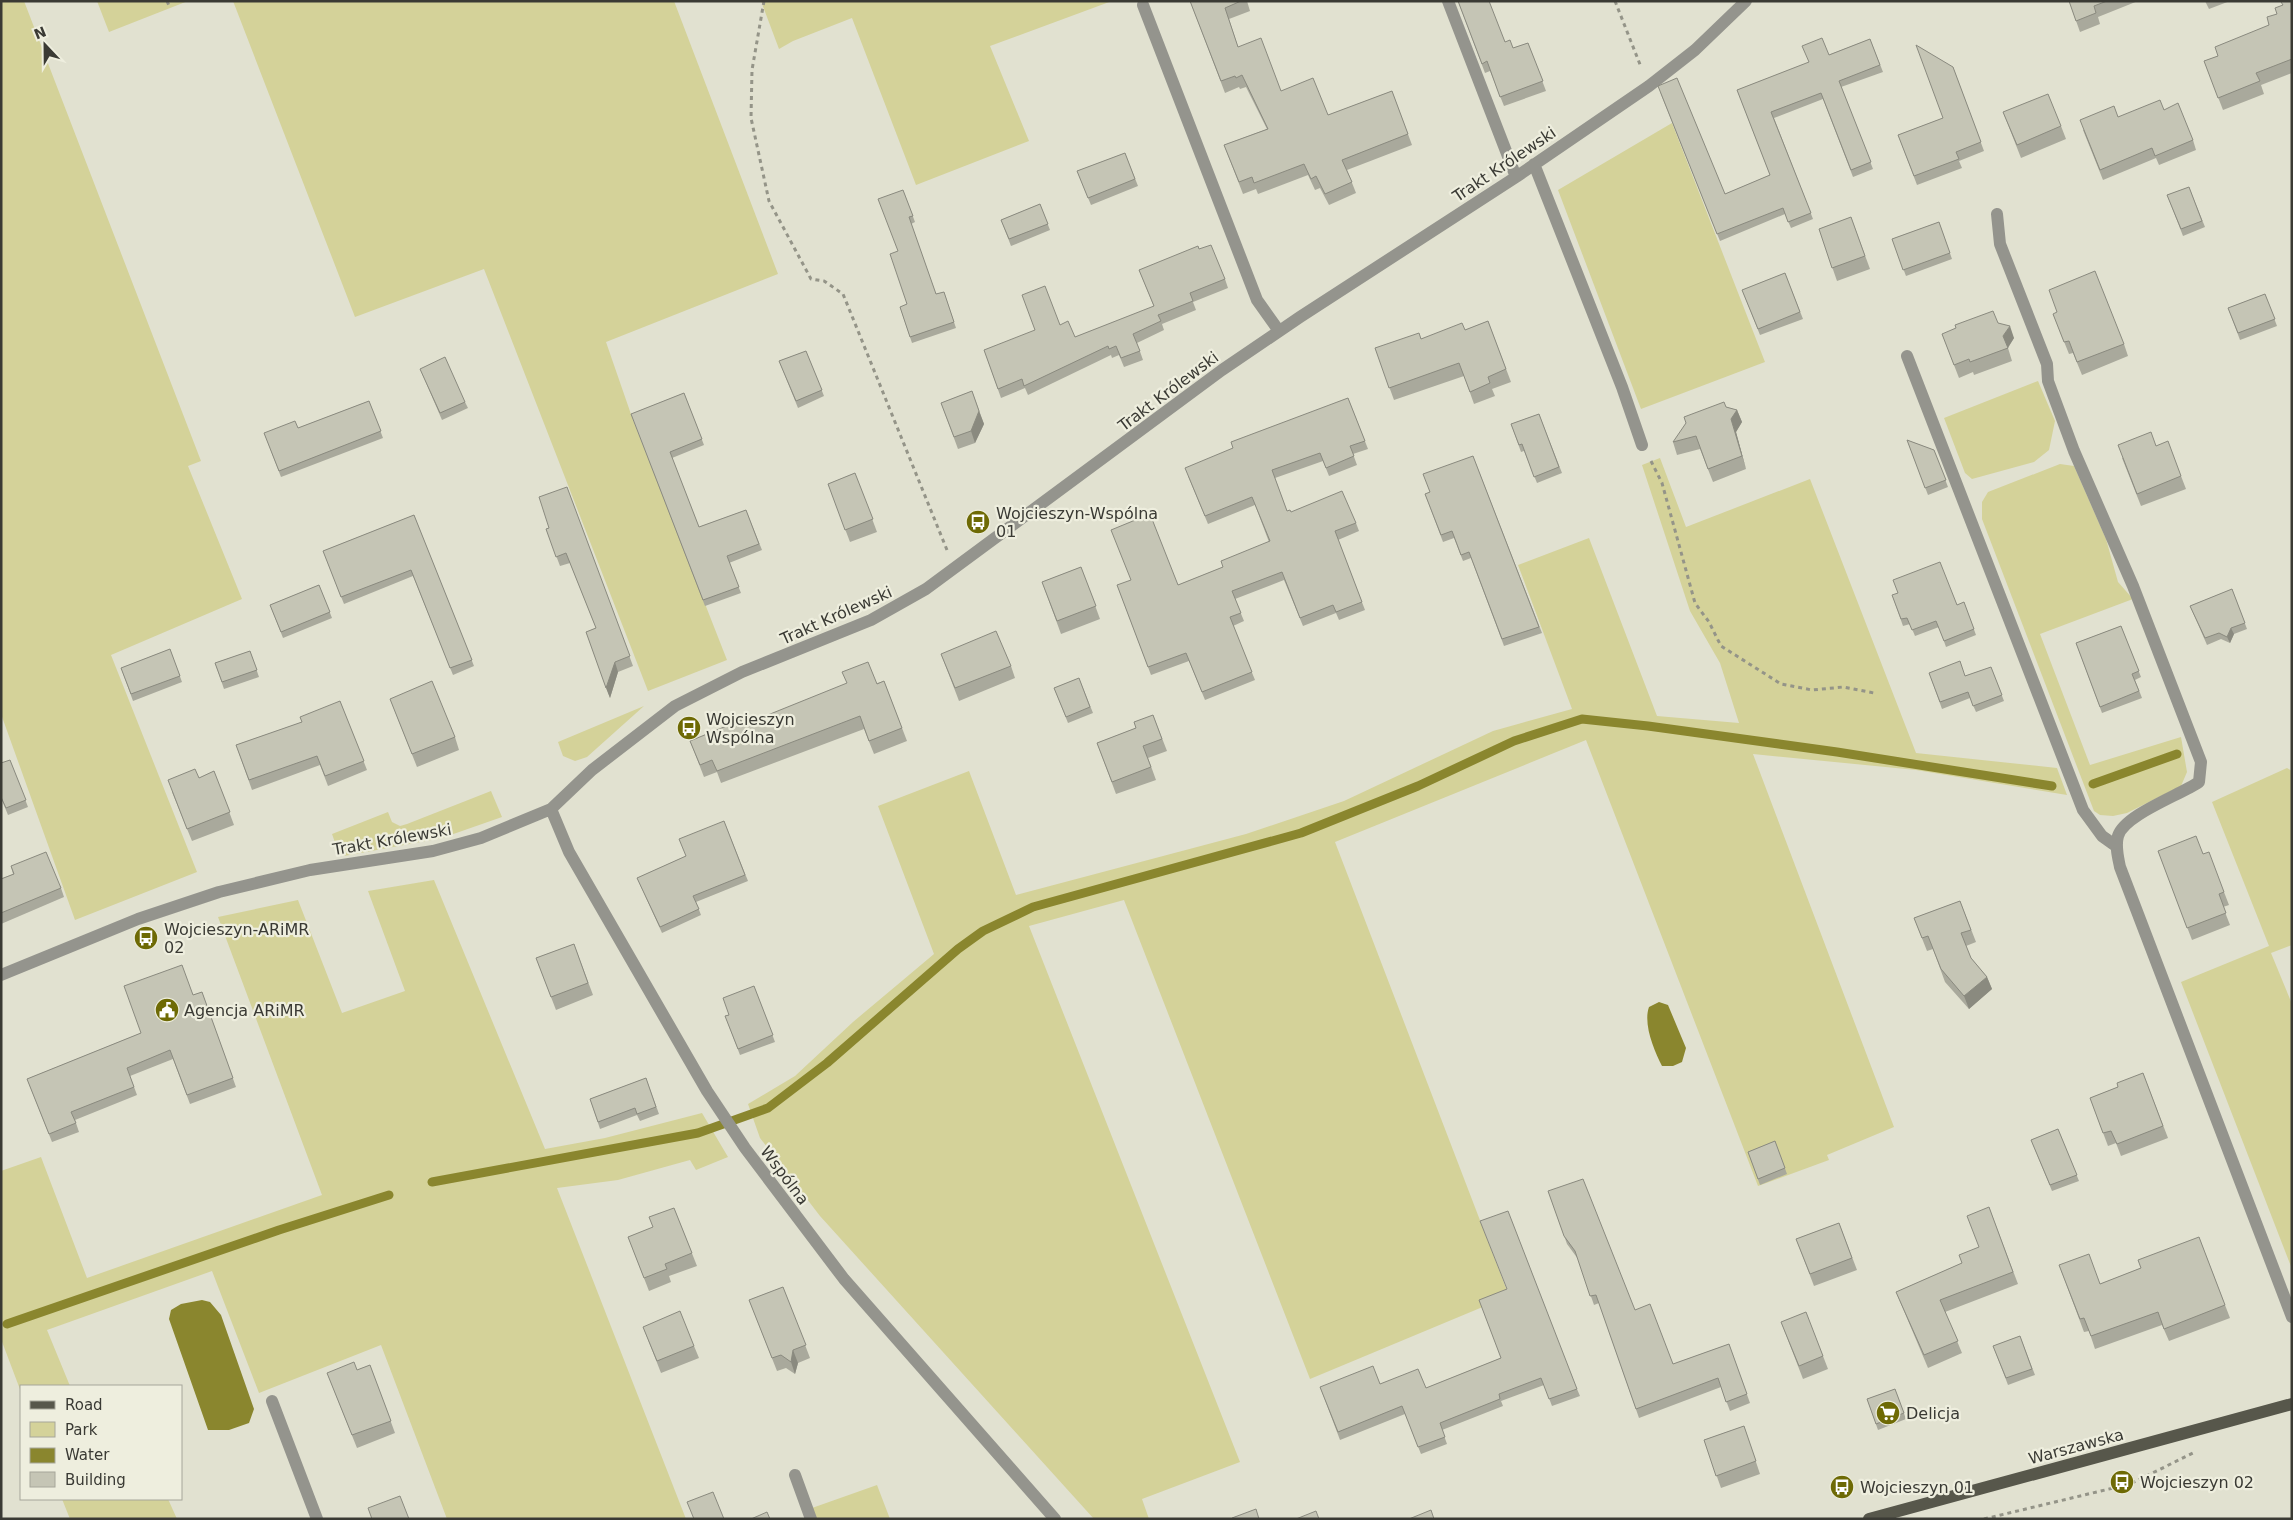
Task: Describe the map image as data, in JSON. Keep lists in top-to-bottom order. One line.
{"streets":{"main road":["Warszawska"],"street":["Trakt Królewski","Wspólna"]},"crossings":[["Trakt Królewski","Wspólna"]],"places":{"bus stop":["Wojcieszyn-Wspólna 01","Wojcieszyn Wspólna","Wojcieszyn-ARiMR 02","Wojcieszyn 02","Wojcieszyn 01"],"public building":["Agencja ARiMR"],"supermarket":["Delicja"]},"legend":["Road","Park","Water","Building"],"north":"top"}
